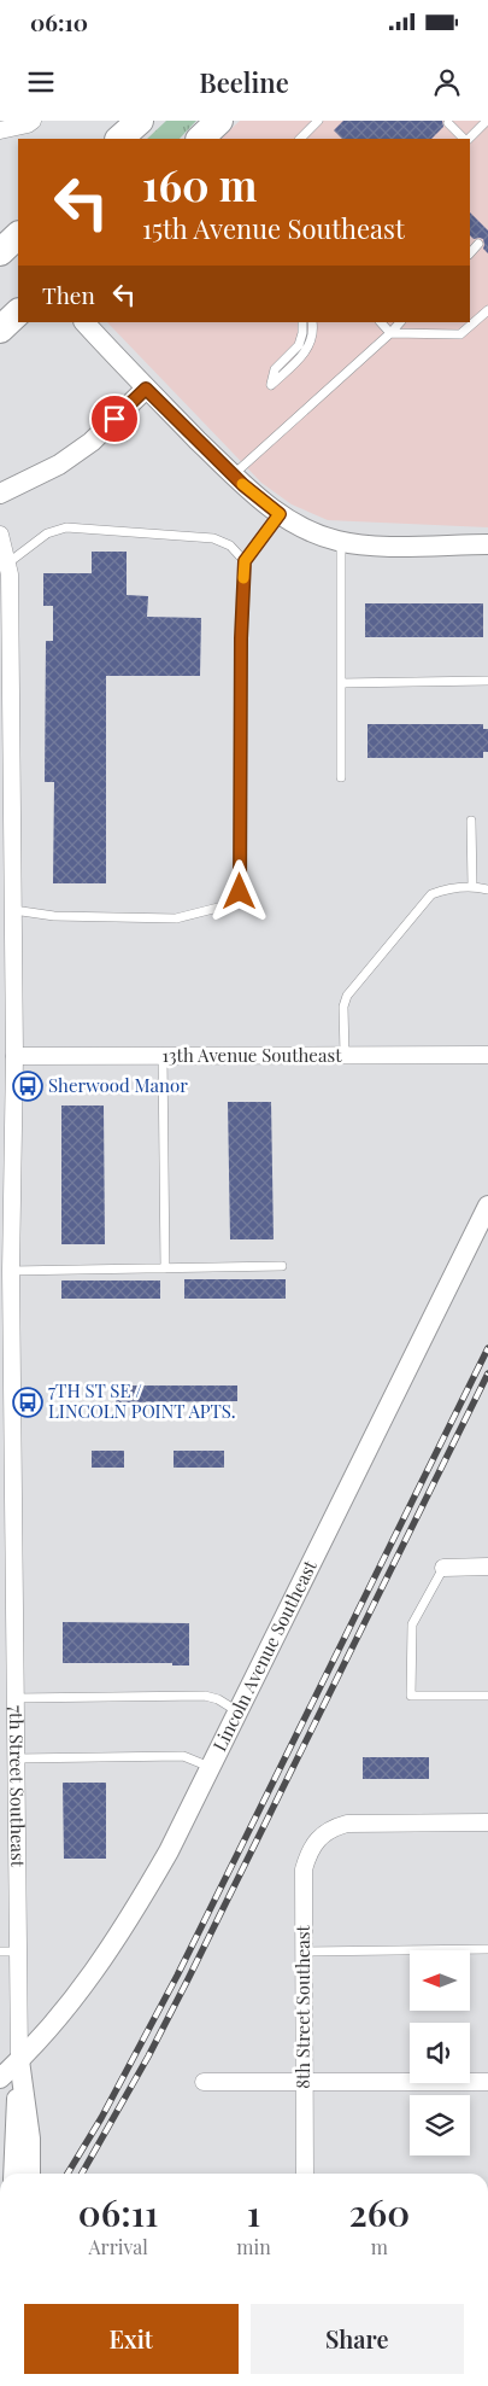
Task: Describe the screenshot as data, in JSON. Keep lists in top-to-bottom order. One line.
{"streets":{"street":["13th Avenue Southeast","Lincoln Avenue Southeast","7th Street Southeast","8th Street Southeast"]},"crossings":[["13th Avenue Southeast","7th Street Southeast"],["Lincoln Avenue Southeast","7th Street Southeast"]],"places":{"bus stop":["Sherwood Manor","7TH ST SE / LINCOLN POINT APTS."]},"north":"left","page":{"status":"06:10","header":"Beeline","turn":["160 m","15th Avenue Southeast"],"then":"Then","eta":["06:11","Arrival","1","min","260","m"],"buttons":["Exit","Share"]}}
